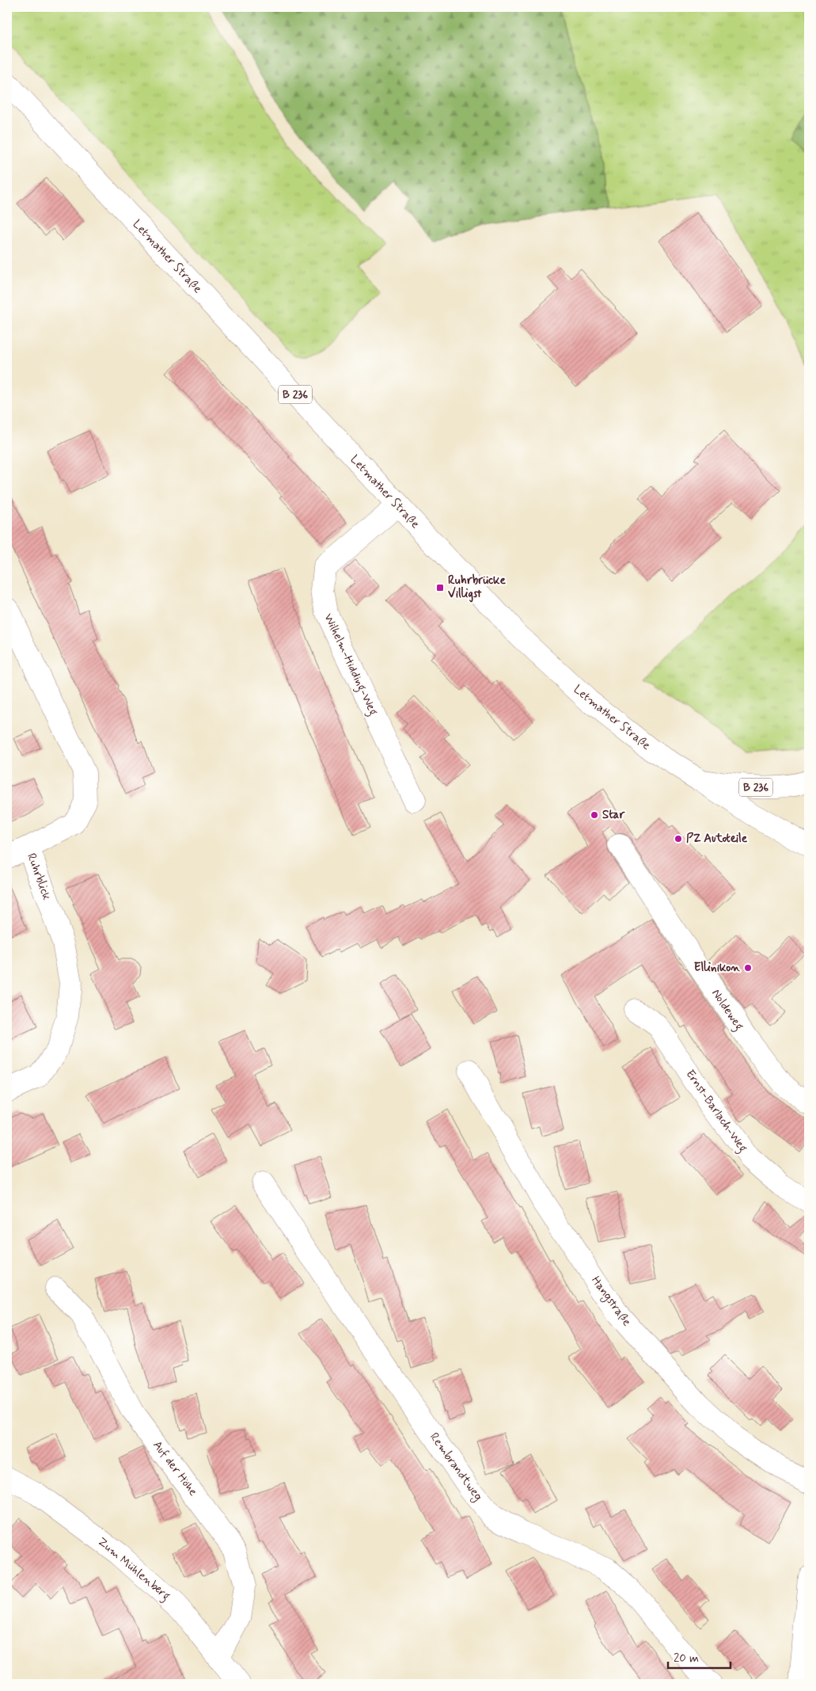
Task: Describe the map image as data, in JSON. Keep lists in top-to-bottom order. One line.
{"streets":{"street":["Letmather Straße","B 236","Wilhelm-Hidding-Weg","Ruhrblick","Noldeweg","Ernst-Barlach-Weg","Hangstraße","Rembrandtweg","Auf der Höhe","Zum Mühlenberg"]},"crossings":[["Letmather Straße","B 236"],["Letmather Straße","Wilhelm-Hidding-Weg"],["Auf der Höhe","Zum Mühlenberg"]],"places":{"transit":["Ruhrbrücke Villigst"],"other":["Star","PZ Autoteile","Ellinikon"]},"scale_bar":"20 m"}
